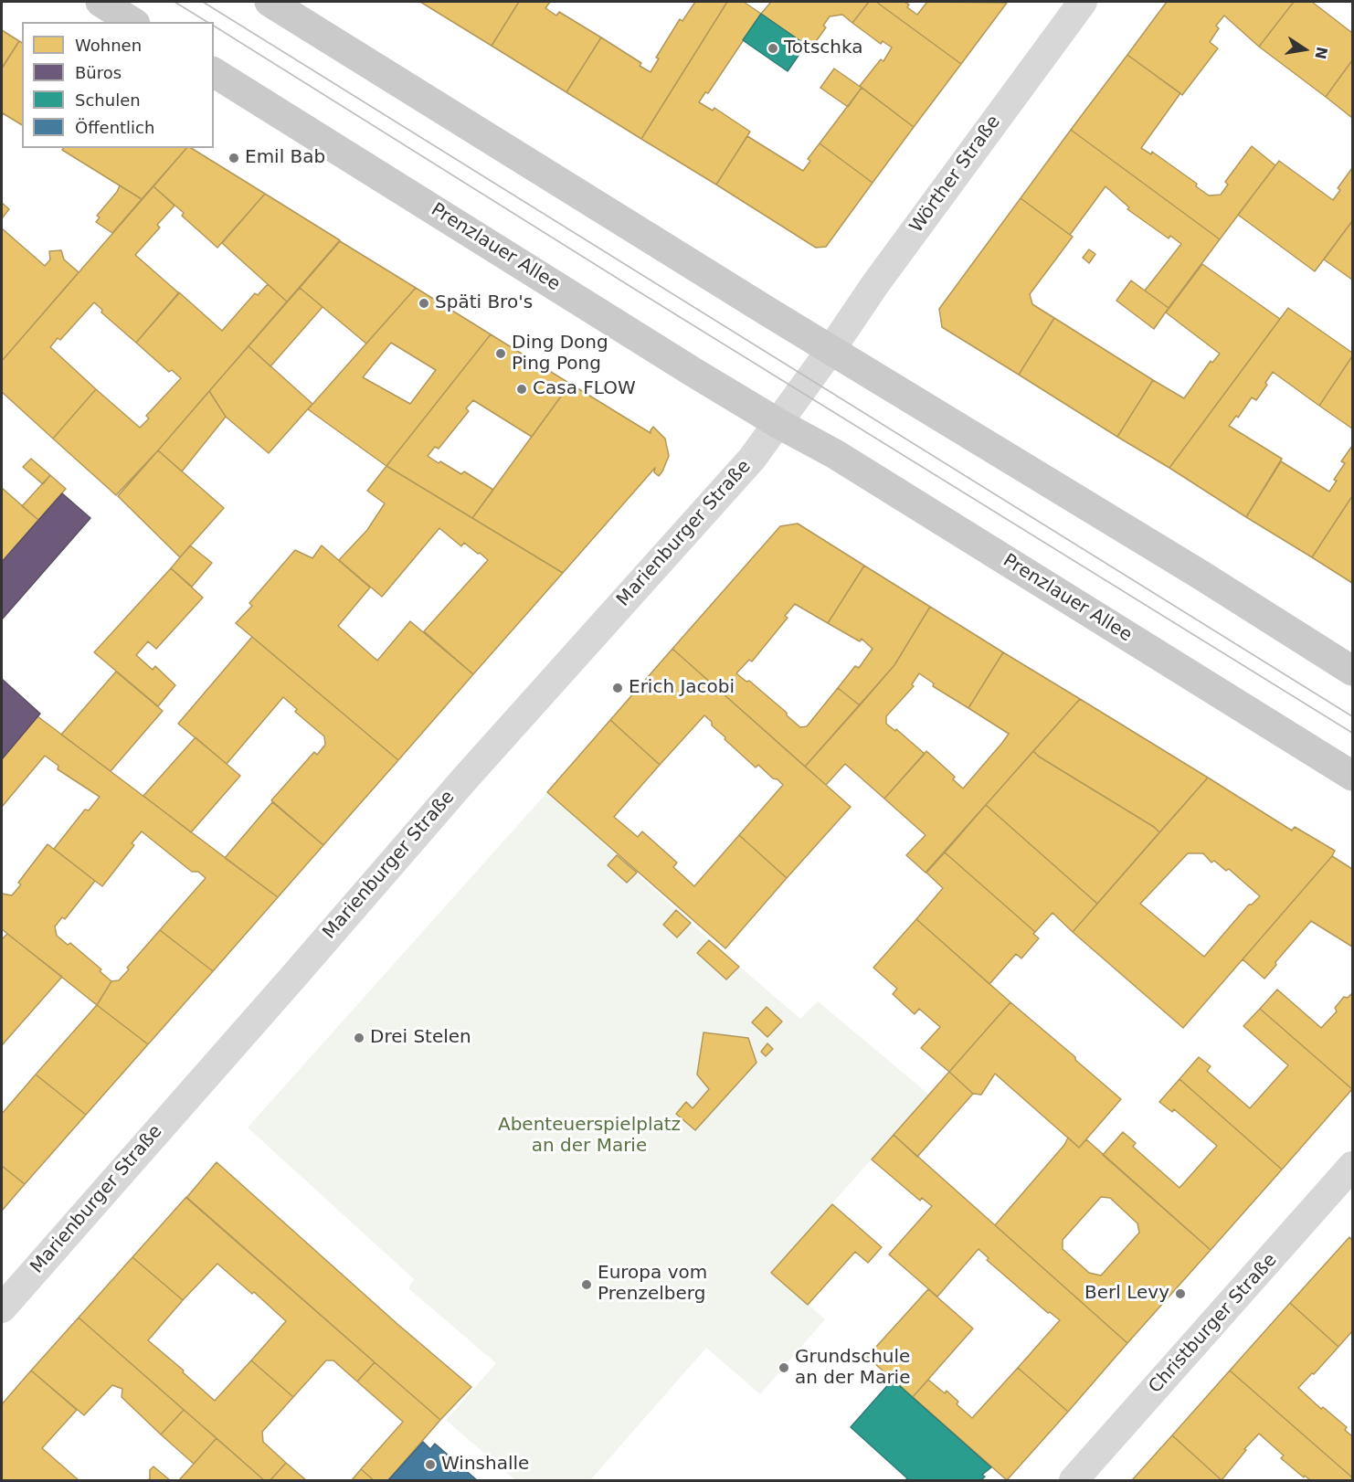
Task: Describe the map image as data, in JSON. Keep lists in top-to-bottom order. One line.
{"streets":{"main road":["Prenzlauer Allee"],"street":["Wörther Straße","Marienburger Straße","Christburger Straße"]},"crossings":[["Prenzlauer Allee","Marienburger Straße"]],"parks":["Abenteuerspielplatz an der Marie"],"places":["Totschka","Emil Bab","Späti Bro's","Ding Dong Ping Pong","Casa FLOW","Erich Jacobi","Drei Stelen","Europa vom Prenzelberg","Berl Levy","Grundschule an der Marie","Winshalle"],"legend":["Wohnen","Büros","Schulen","Öffentlich"],"north":"right"}
